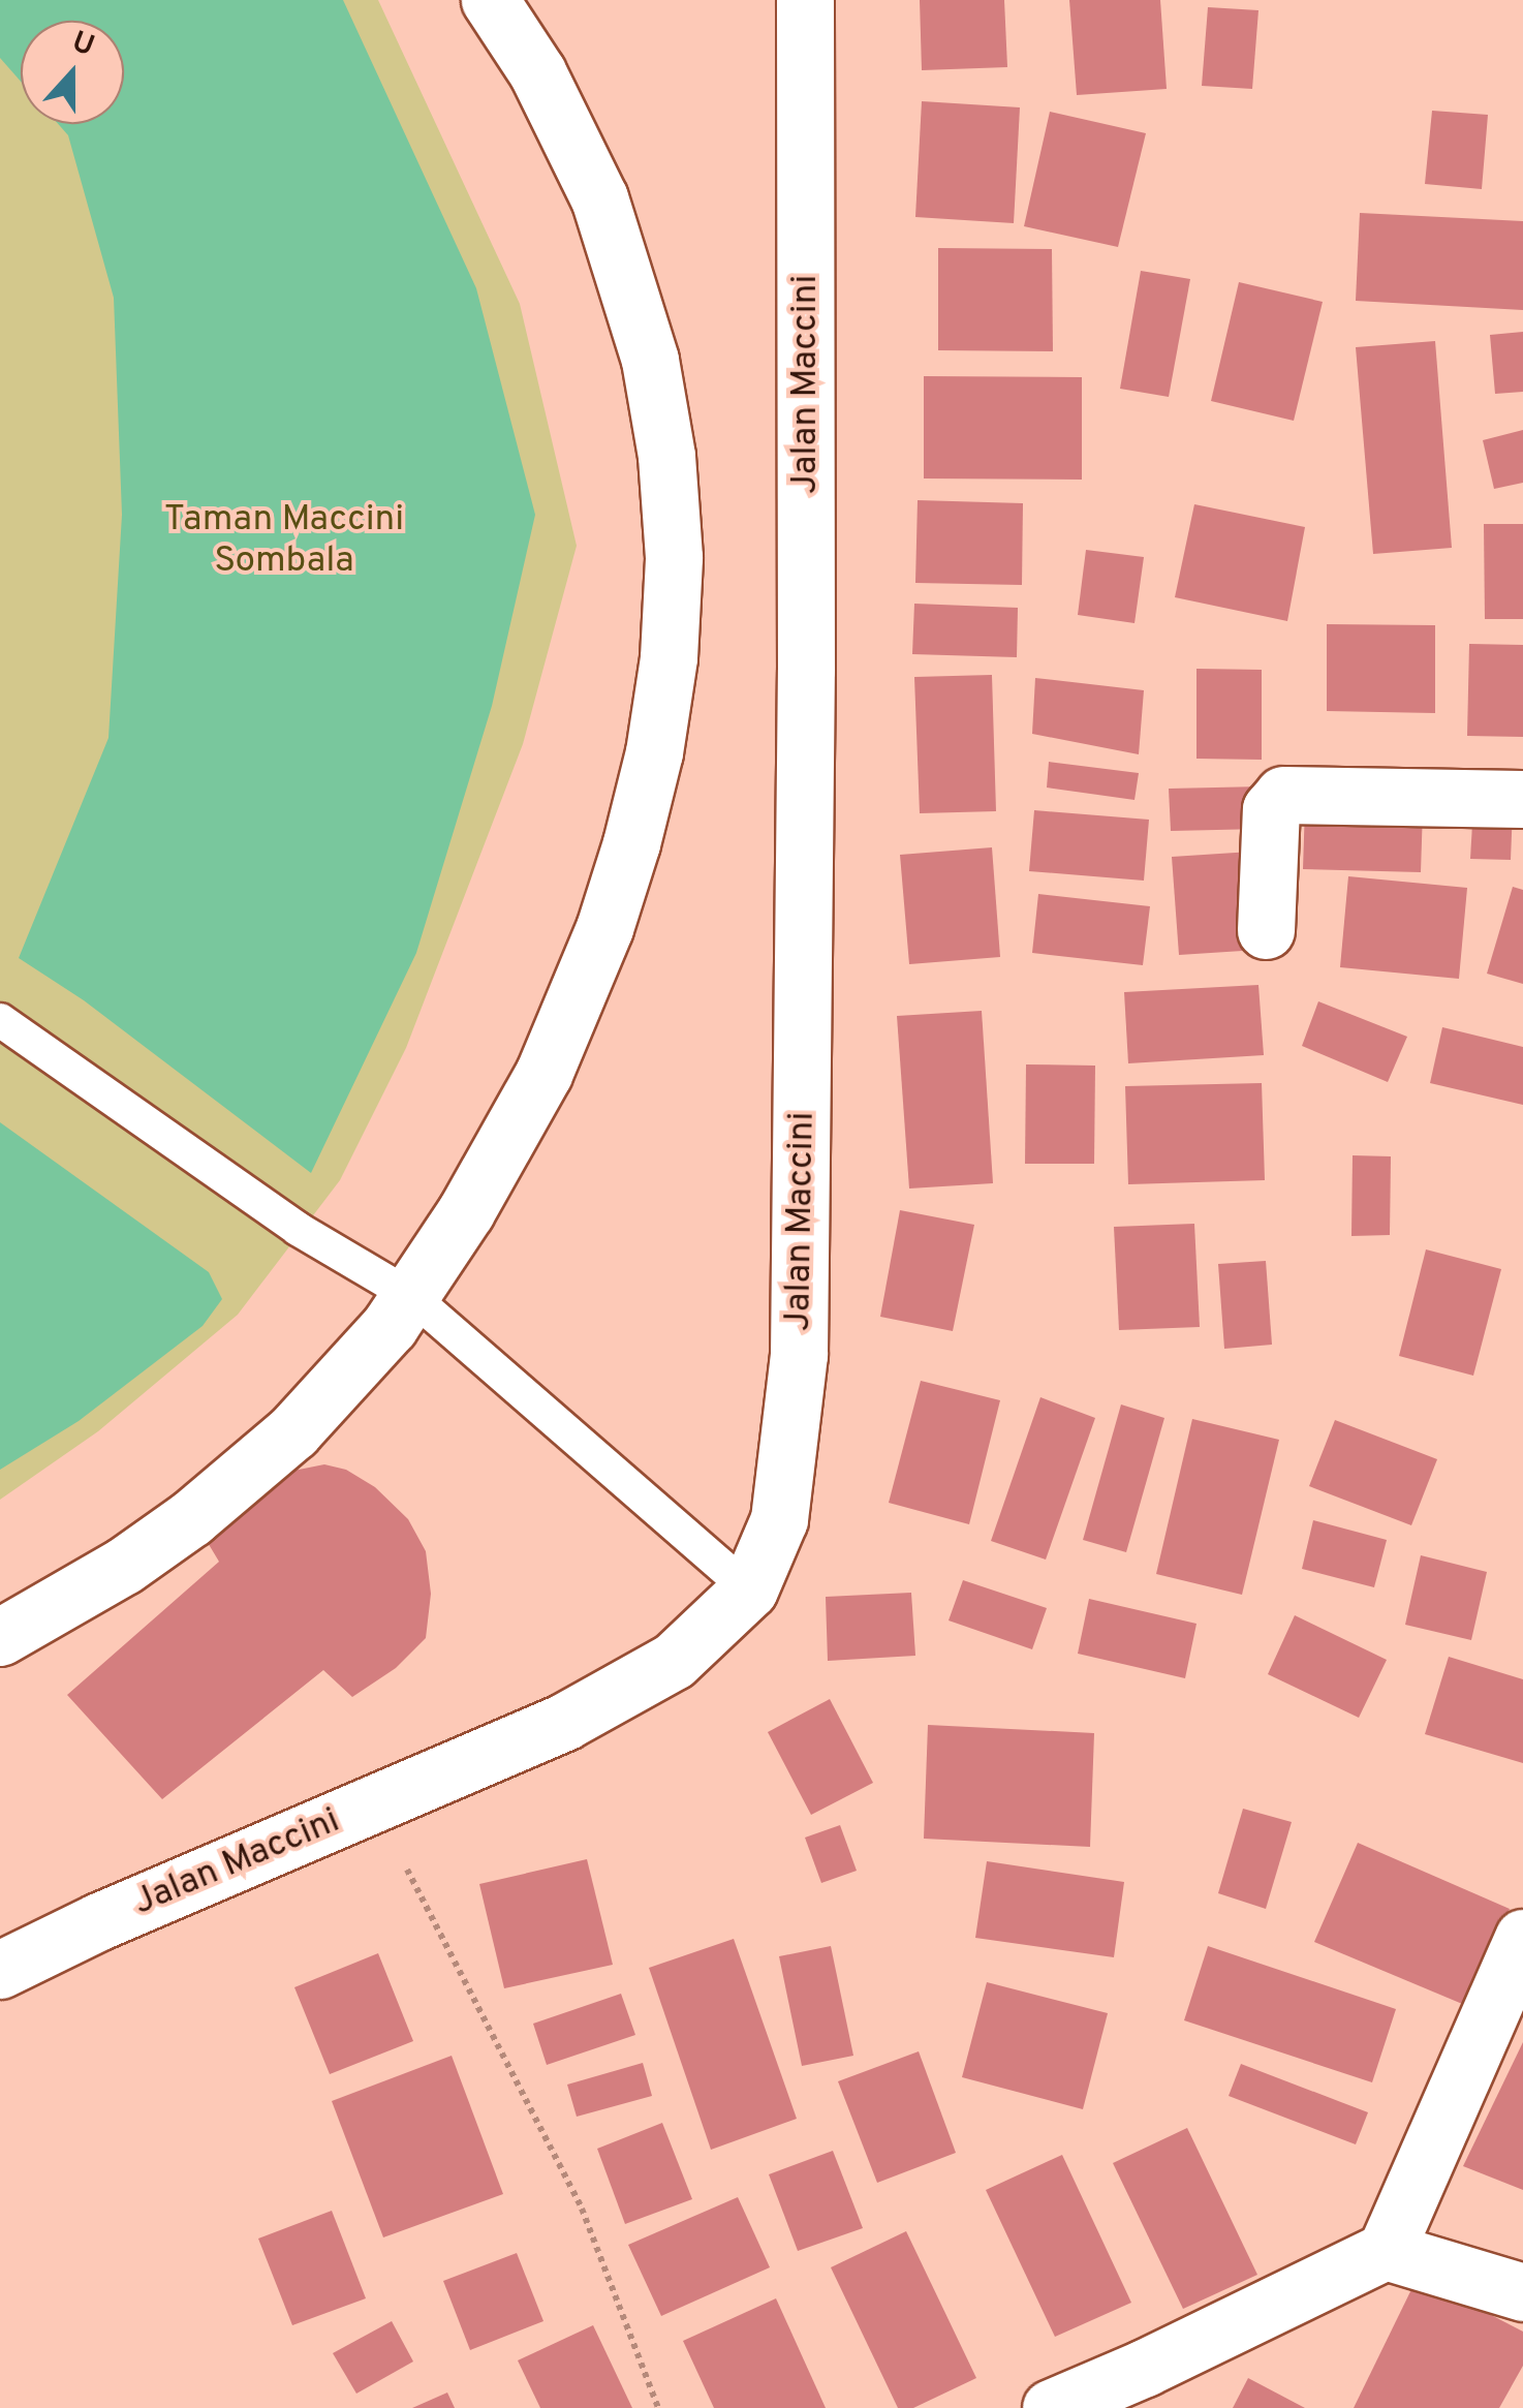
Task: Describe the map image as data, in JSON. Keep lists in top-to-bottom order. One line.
{"streets":{"street":["Jalan Maccini"]},"parks":["Taman Maccini Sombala"],"north":"top"}
